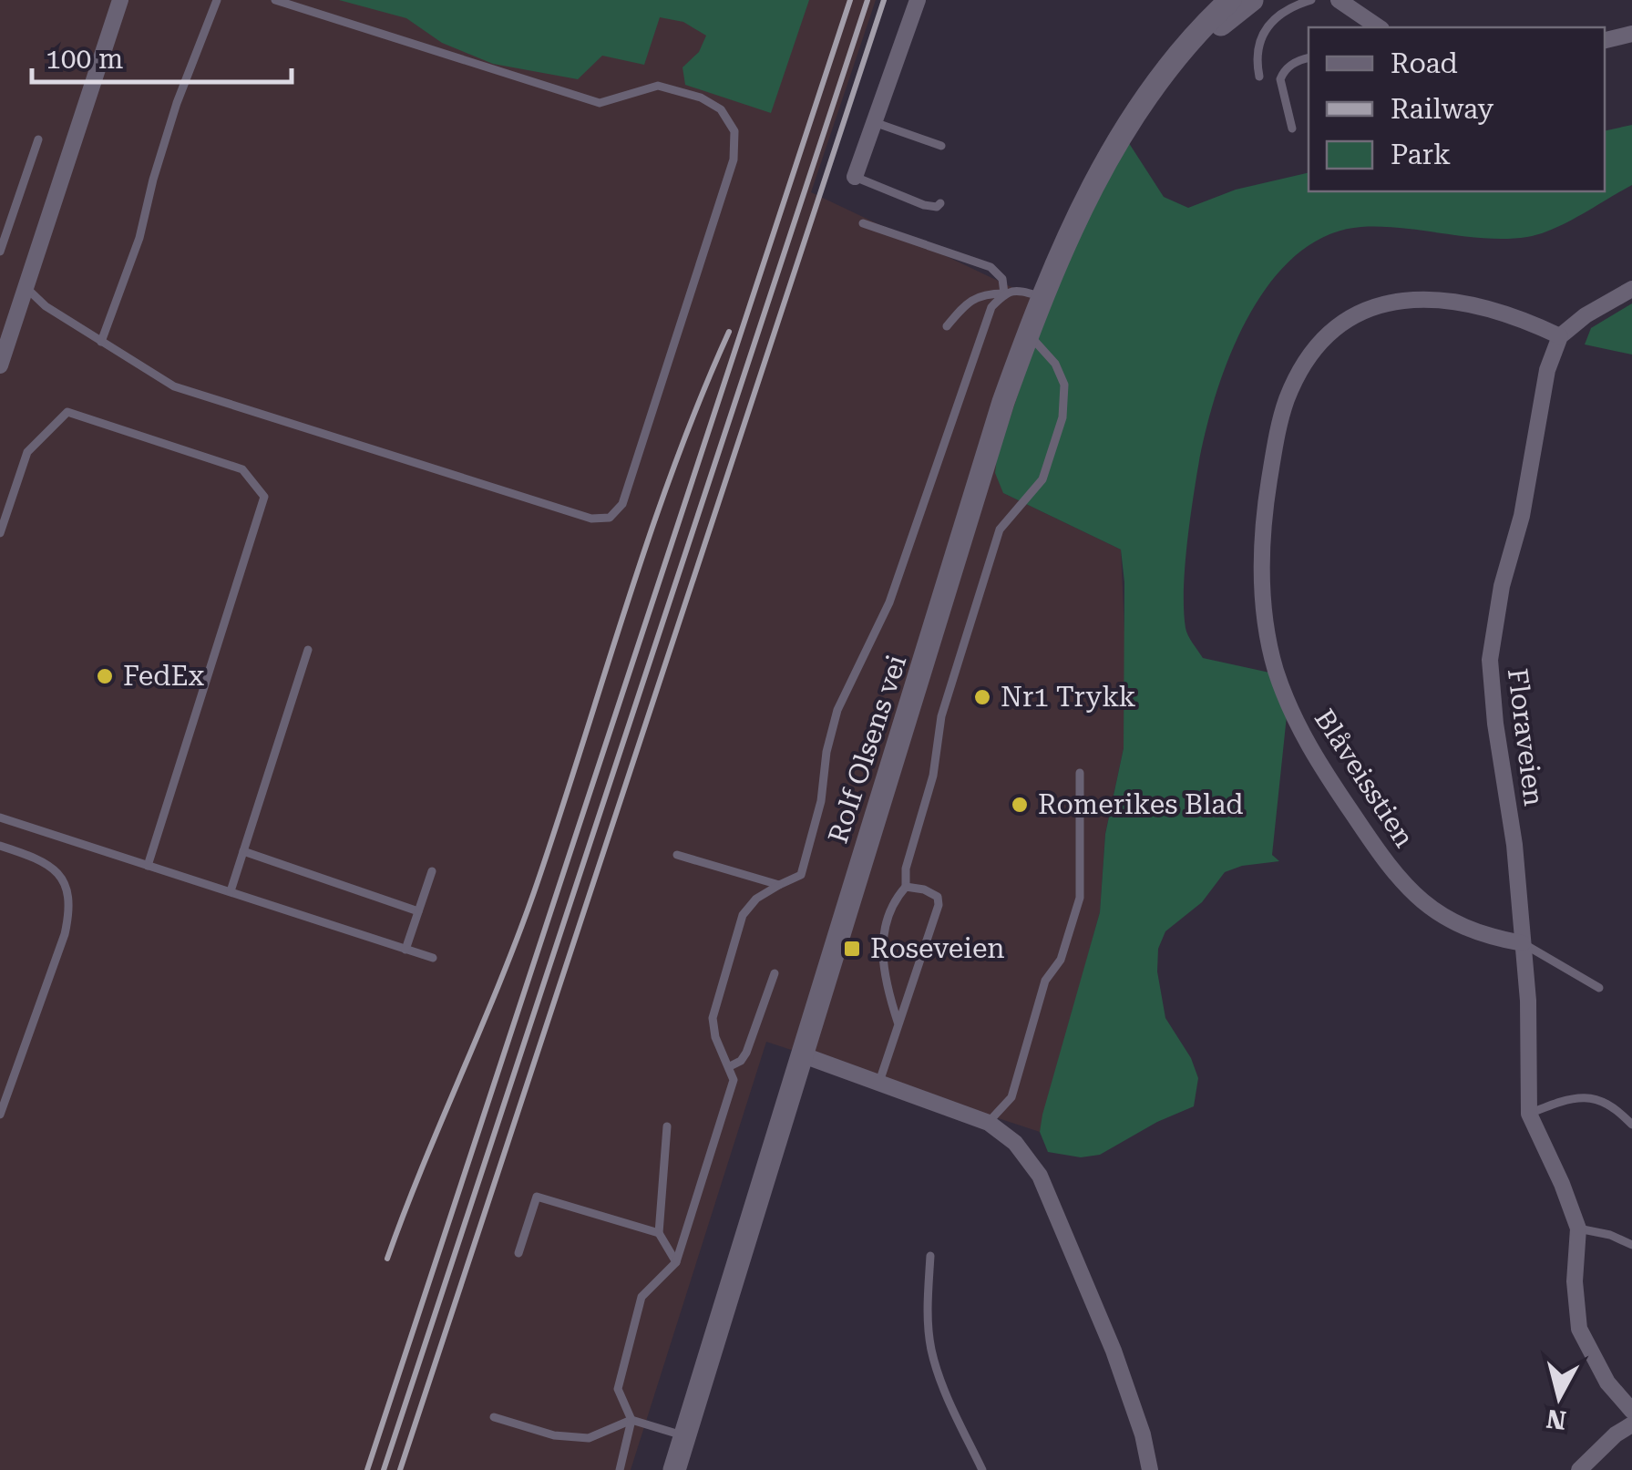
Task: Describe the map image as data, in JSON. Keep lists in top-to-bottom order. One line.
{"streets":{"main road":["Rolf Olsens vei"],"street":["Floraveien","Blåveisstien"]},"crossings":[["Floraveien","Blåveisstien"]],"places":{"other":["FedEx","Nr1 Trykk","Romerikes Blad"],"transit":["Roseveien"]},"legend":["Road","Railway","Park"],"scale_bar":"100 m","north":"bottom"}
